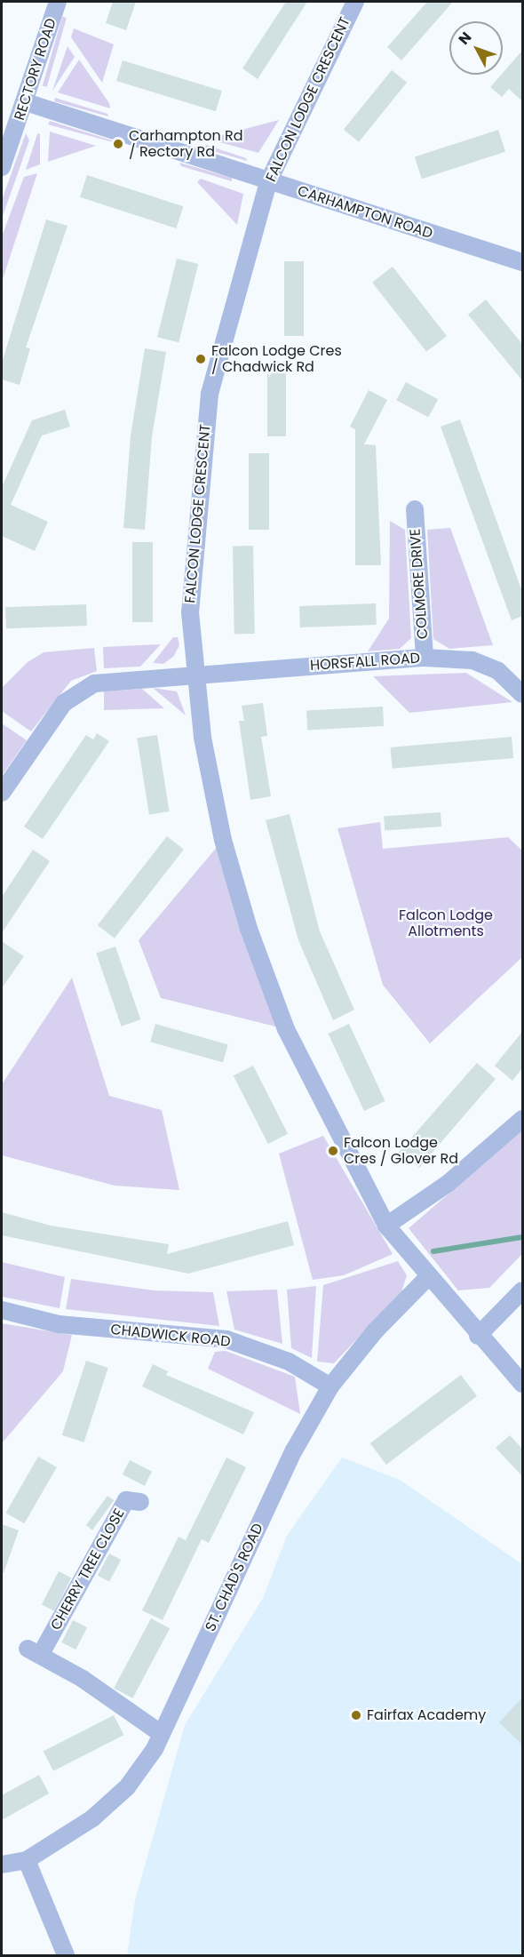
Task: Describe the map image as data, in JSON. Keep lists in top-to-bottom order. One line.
{"streets":{"street":["RECTORY ROAD","FALCON LODGE CRESCENT","CARHAMPTON ROAD","COLMORE DRIVE","HORSFALL ROAD","CHADWICK ROAD","CHERRY TREE CLOSE","ST. CHAD'S ROAD"]},"crossings":[["RECTORY ROAD","CARHAMPTON ROAD"],["FALCON LODGE CRESCENT","CARHAMPTON ROAD"],["FALCON LODGE CRESCENT","HORSFALL ROAD"],["FALCON LODGE CRESCENT","ST. CHAD'S ROAD"],["COLMORE DRIVE","HORSFALL ROAD"],["CHADWICK ROAD","ST. CHAD'S ROAD"],["CHERRY TREE CLOSE","ST. CHAD'S ROAD"]],"parks":["Falcon Lodge Allotments"],"places":["Carhampton Rd / Rectory Rd","Falcon Lodge Cres / Chadwick Rd","Falcon Lodge Cres / Glover Rd","Fairfax Academy"],"north":"top left"}
